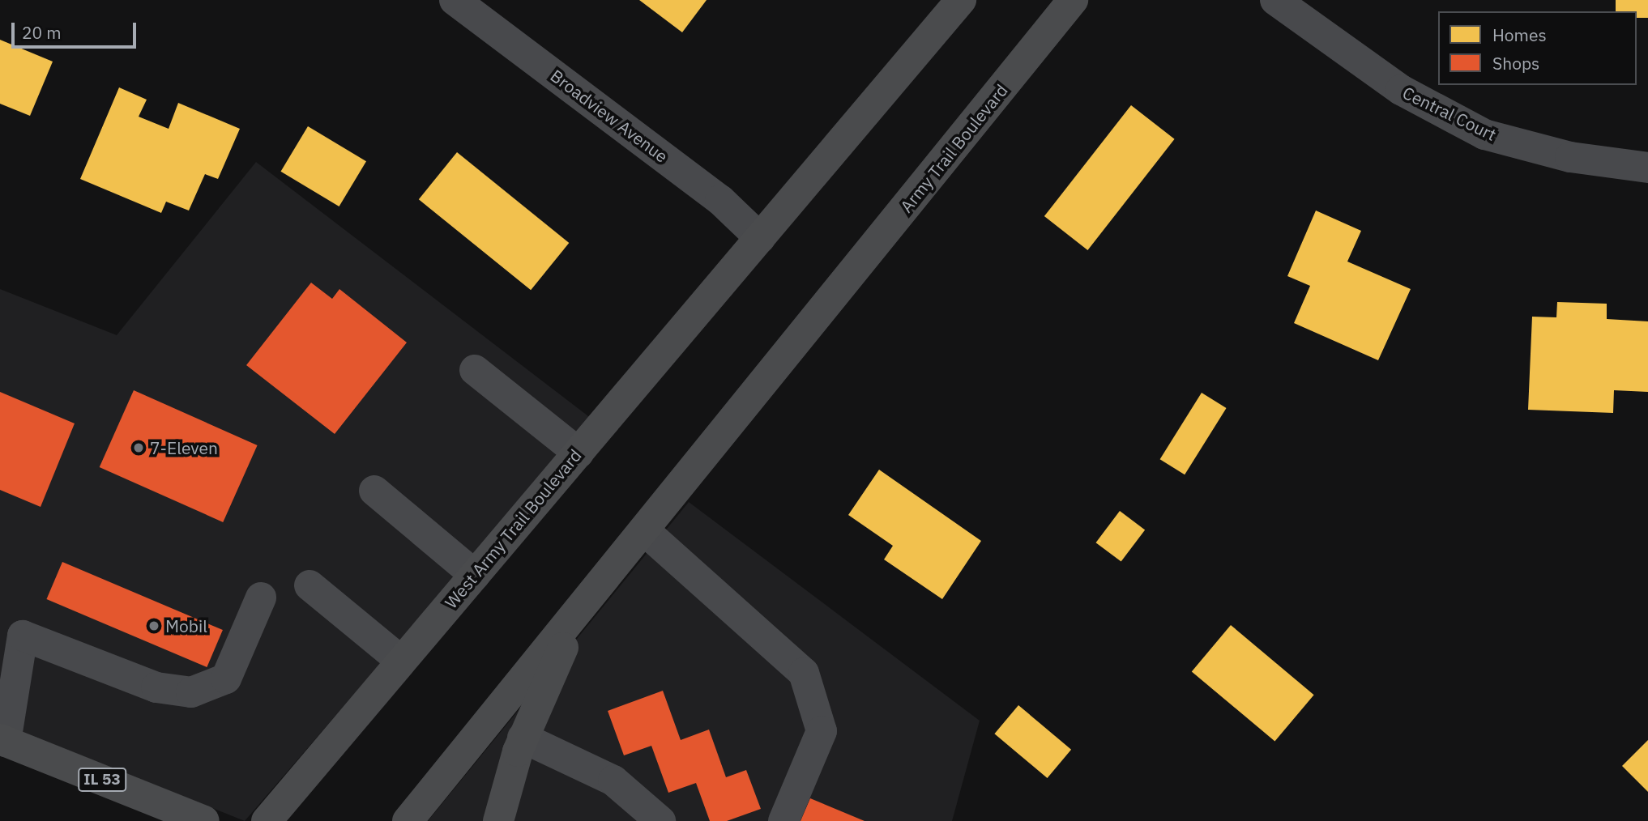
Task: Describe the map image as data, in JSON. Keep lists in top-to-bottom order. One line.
{"streets":{"main road":["Army Trail Boulevard","West Army Trail Boulevard","IL 53"],"street":["Central Court","Broadview Avenue"]},"crossings":[["Broadview Avenue","West Army Trail Boulevard"]],"places":["7-Eleven","Mobil"],"legend":["Homes","Shops"],"scale_bar":"20 m"}
